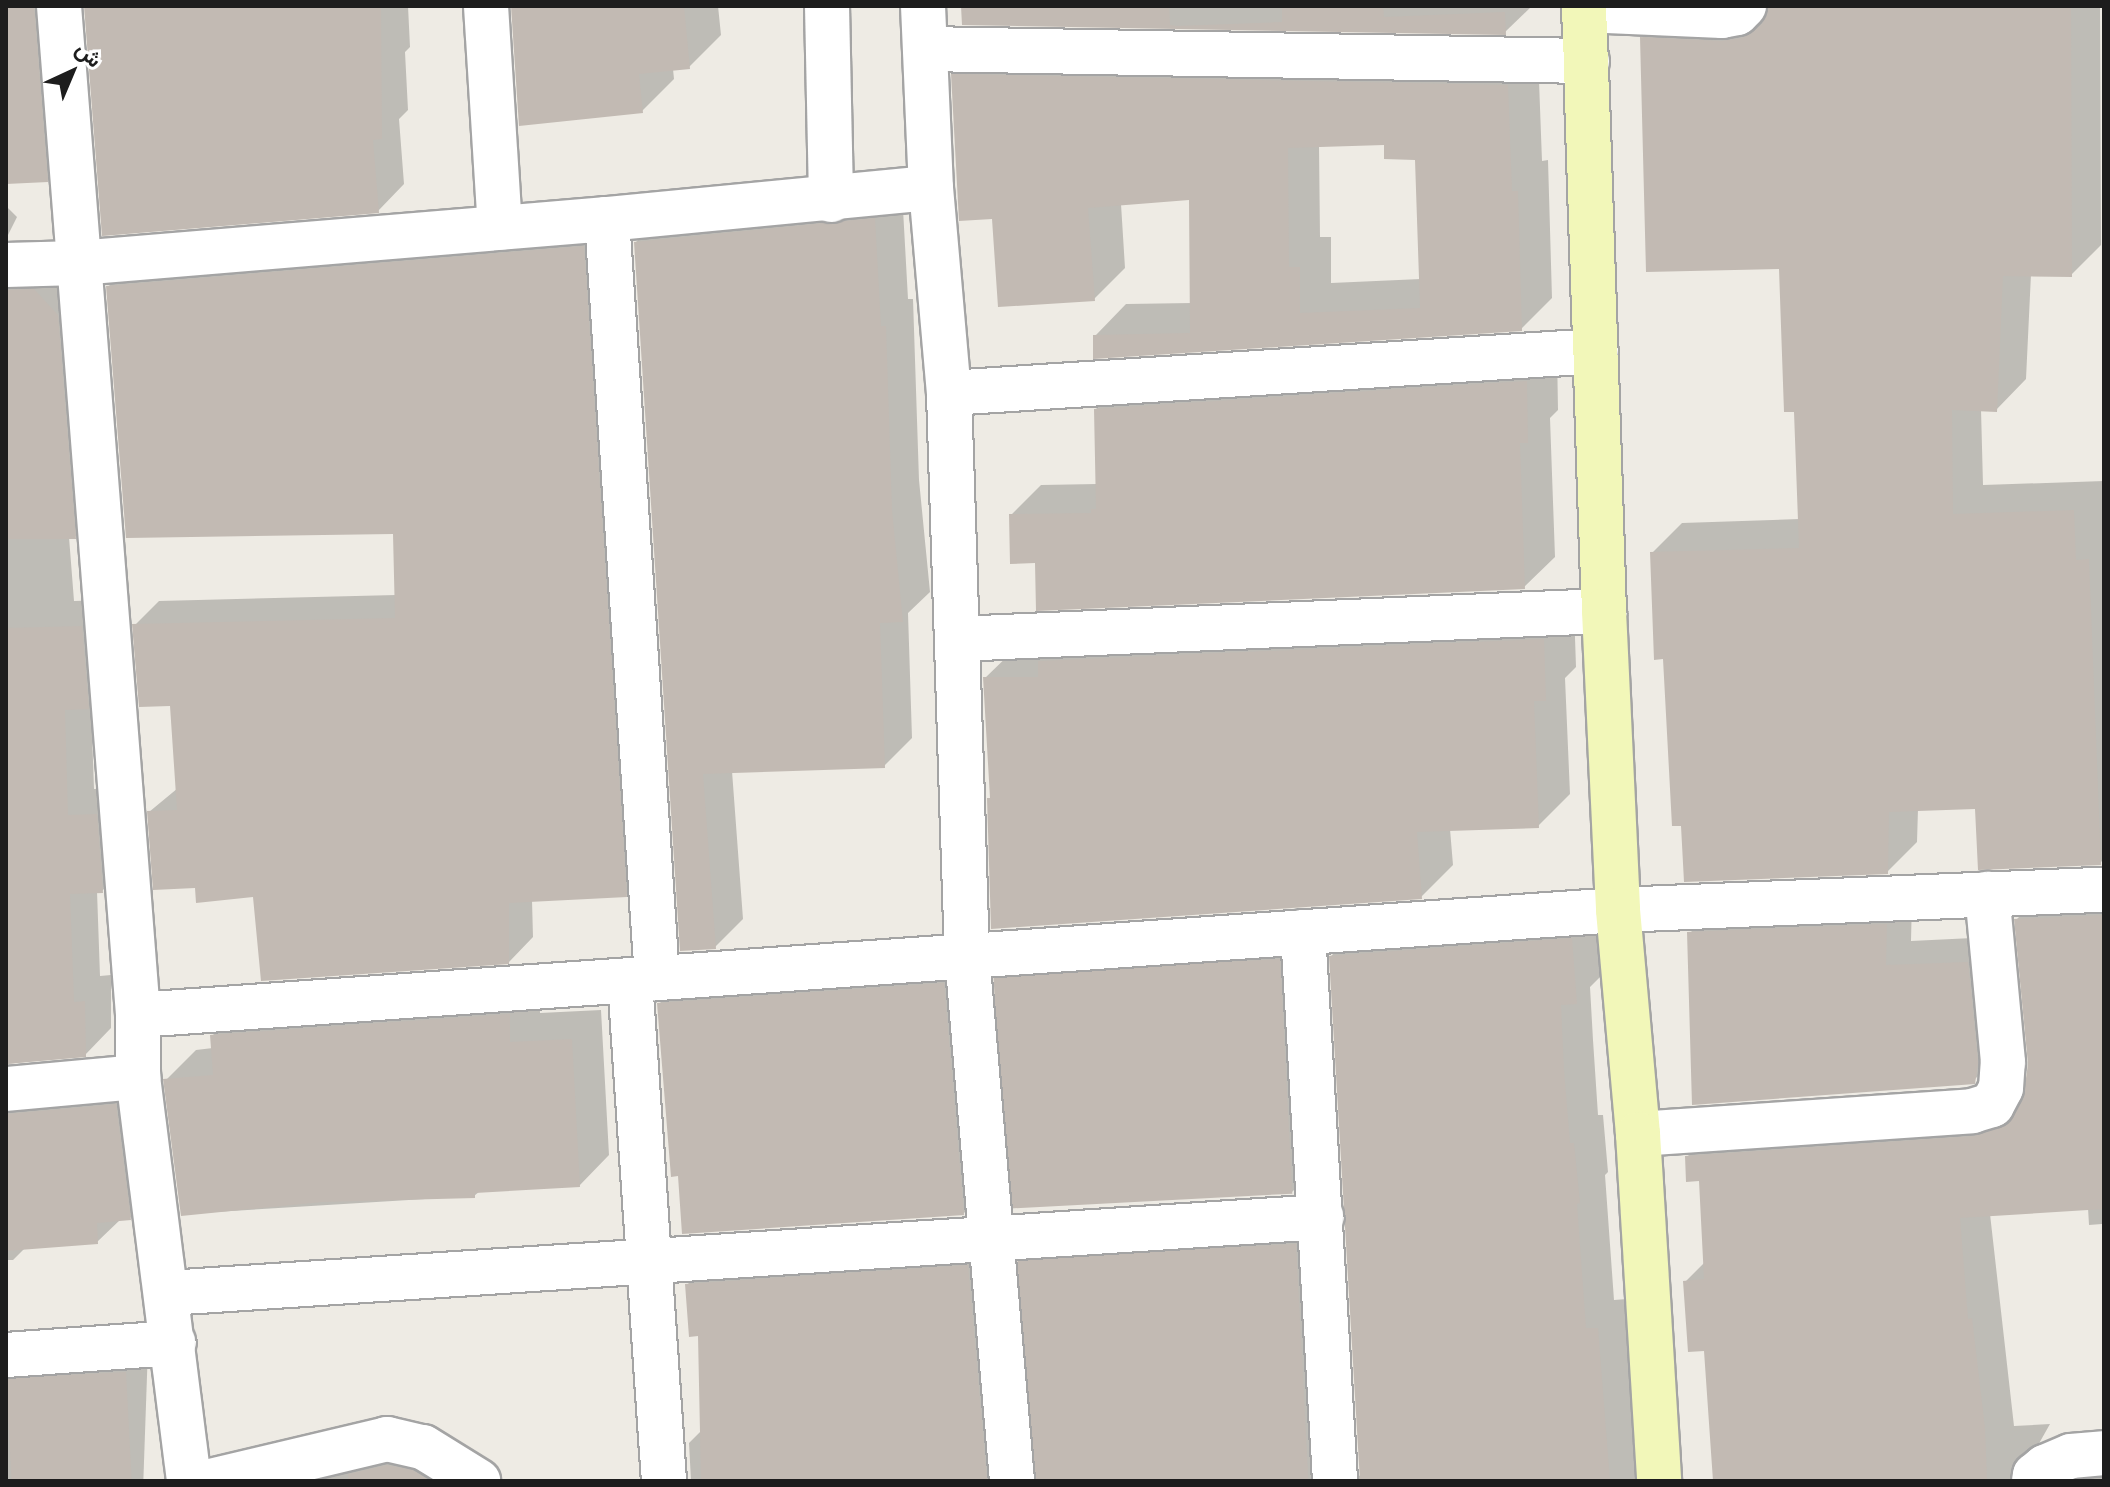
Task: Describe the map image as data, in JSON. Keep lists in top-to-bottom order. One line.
{"north":"top right"}
